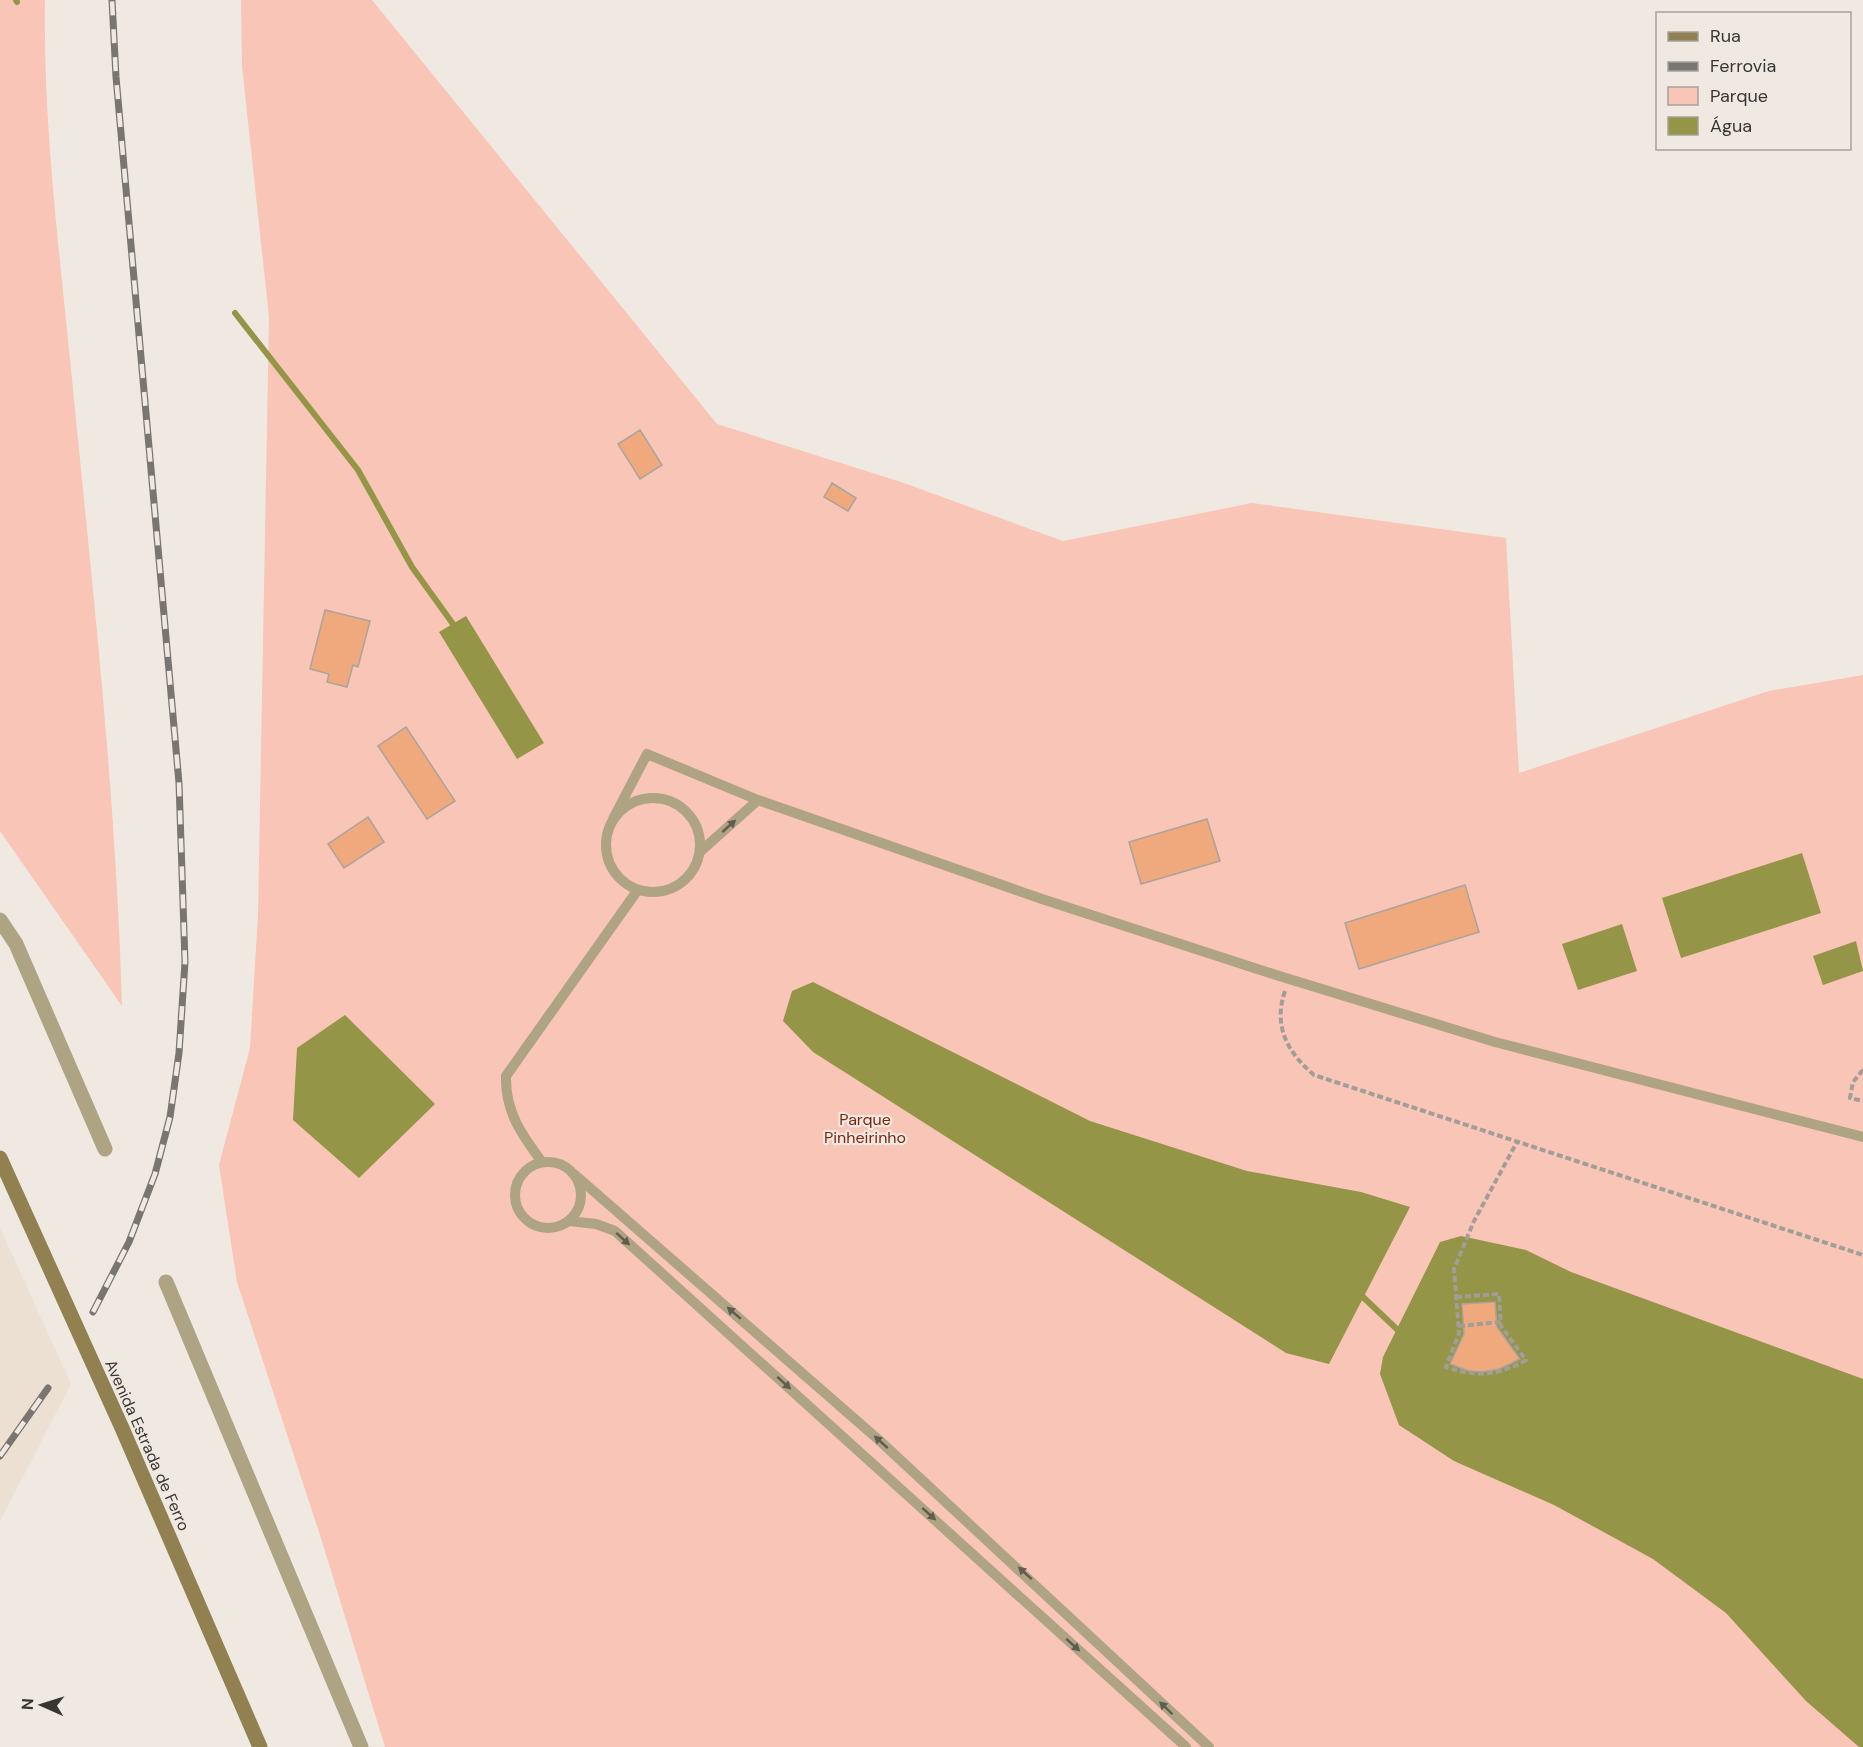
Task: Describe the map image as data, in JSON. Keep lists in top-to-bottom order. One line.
{"streets":{"main road":["Avenida Estrada de Ferro"]},"parks":["Parque Pinheirinho"],"legend":["Rua","Ferrovia","Parque","Água"],"north":"left"}
